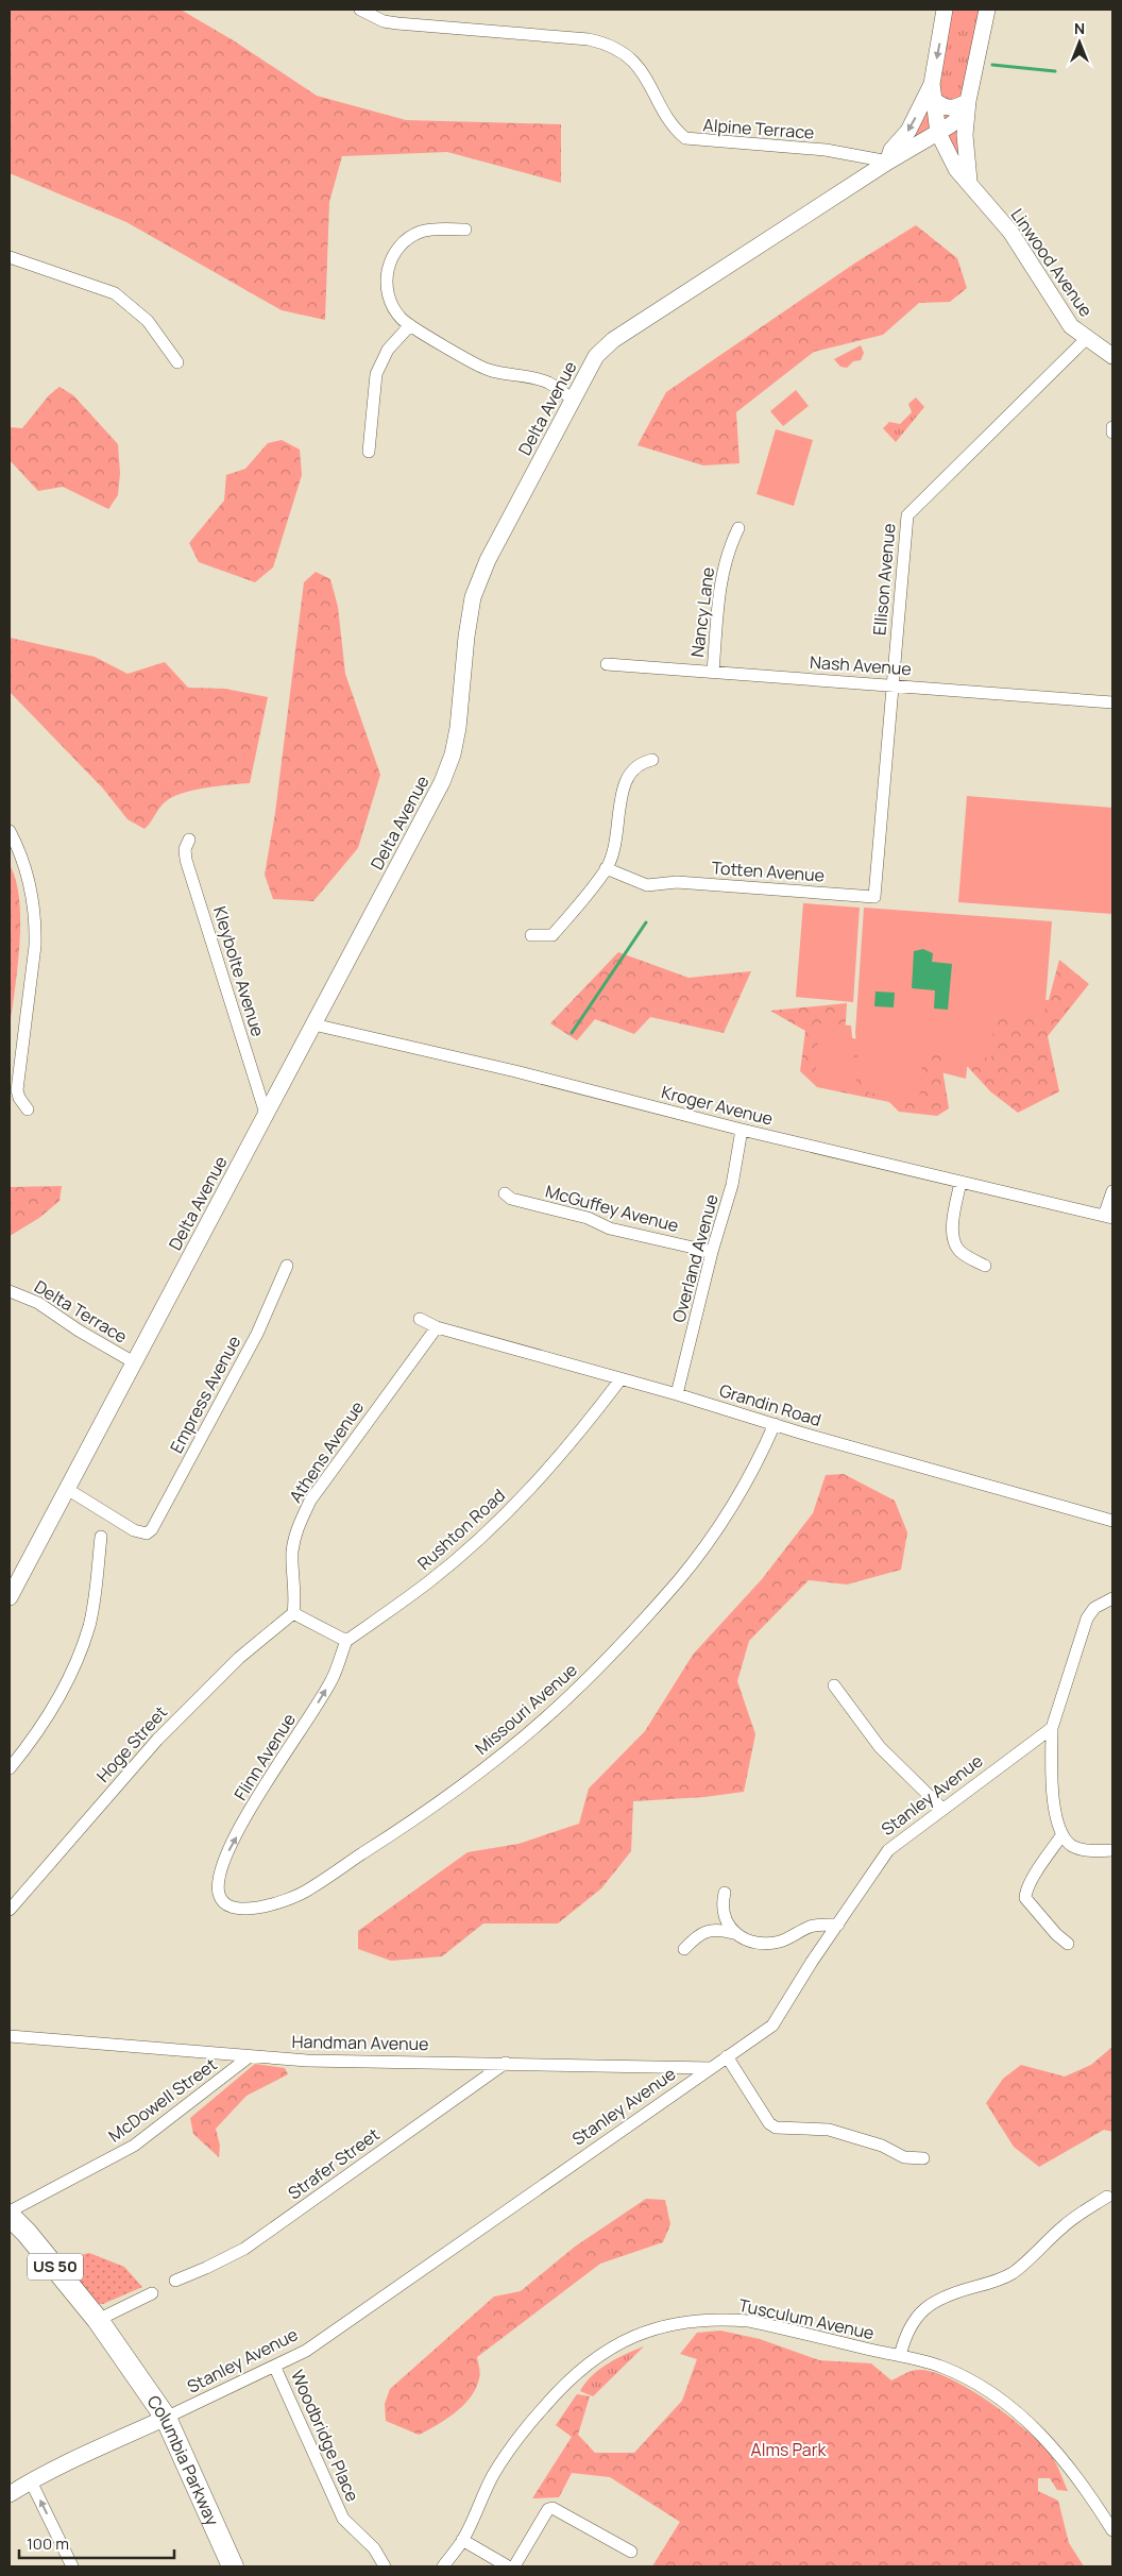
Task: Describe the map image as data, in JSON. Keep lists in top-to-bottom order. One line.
{"streets":{"highway":["US 50","Columbia Parkway"],"main road":["Linwood Avenue","Delta Avenue","Stanley Avenue"],"street":["Alpine Terrace","Ellison Avenue","Nancy Lane","Nash Avenue","Totten Avenue","Kleybolte Avenue","Kroger Avenue","McGuffey Avenue","Overland Avenue","Delta Terrace","Empress Avenue","Grandin Road","Athens Avenue","Rushton Road","Missouri Avenue","Hoge Street","Flinn Avenue","Handman Avenue","McDowell Street","Strafer Street","Tusculum Avenue","Woodbridge Place"]},"crossings":[["Alpine Terrace","Delta Avenue"],["Linwood Avenue","Delta Avenue"],["Linwood Avenue","Ellison Avenue"],["Delta Avenue","Kleybolte Avenue"],["Delta Avenue","Kroger Avenue"],["Delta Avenue","Delta Terrace"],["Delta Avenue","Empress Avenue"],["Ellison Avenue","Nash Avenue"],["Ellison Avenue","Totten Avenue"],["Nancy Lane","Nash Avenue"],["Kroger Avenue","Overland Avenue"],["McGuffey Avenue","Overland Avenue"],["Overland Avenue","Grandin Road"],["Grandin Road","Athens Avenue"],["Grandin Road","Rushton Road"],["Grandin Road","Missouri Avenue"],["Athens Avenue","Hoge Street"],["Rushton Road","Flinn Avenue"],["Missouri Avenue","Flinn Avenue"],["Stanley Avenue","Handman Avenue"],["Stanley Avenue","Woodbridge Place"],["Stanley Avenue","Columbia Parkway"],["Handman Avenue","McDowell Street"],["Handman Avenue","Strafer Street"]],"one_way":["Flinn Avenue"],"parks":["Alms Park"],"scale_bar":"100 m","north":"top"}
